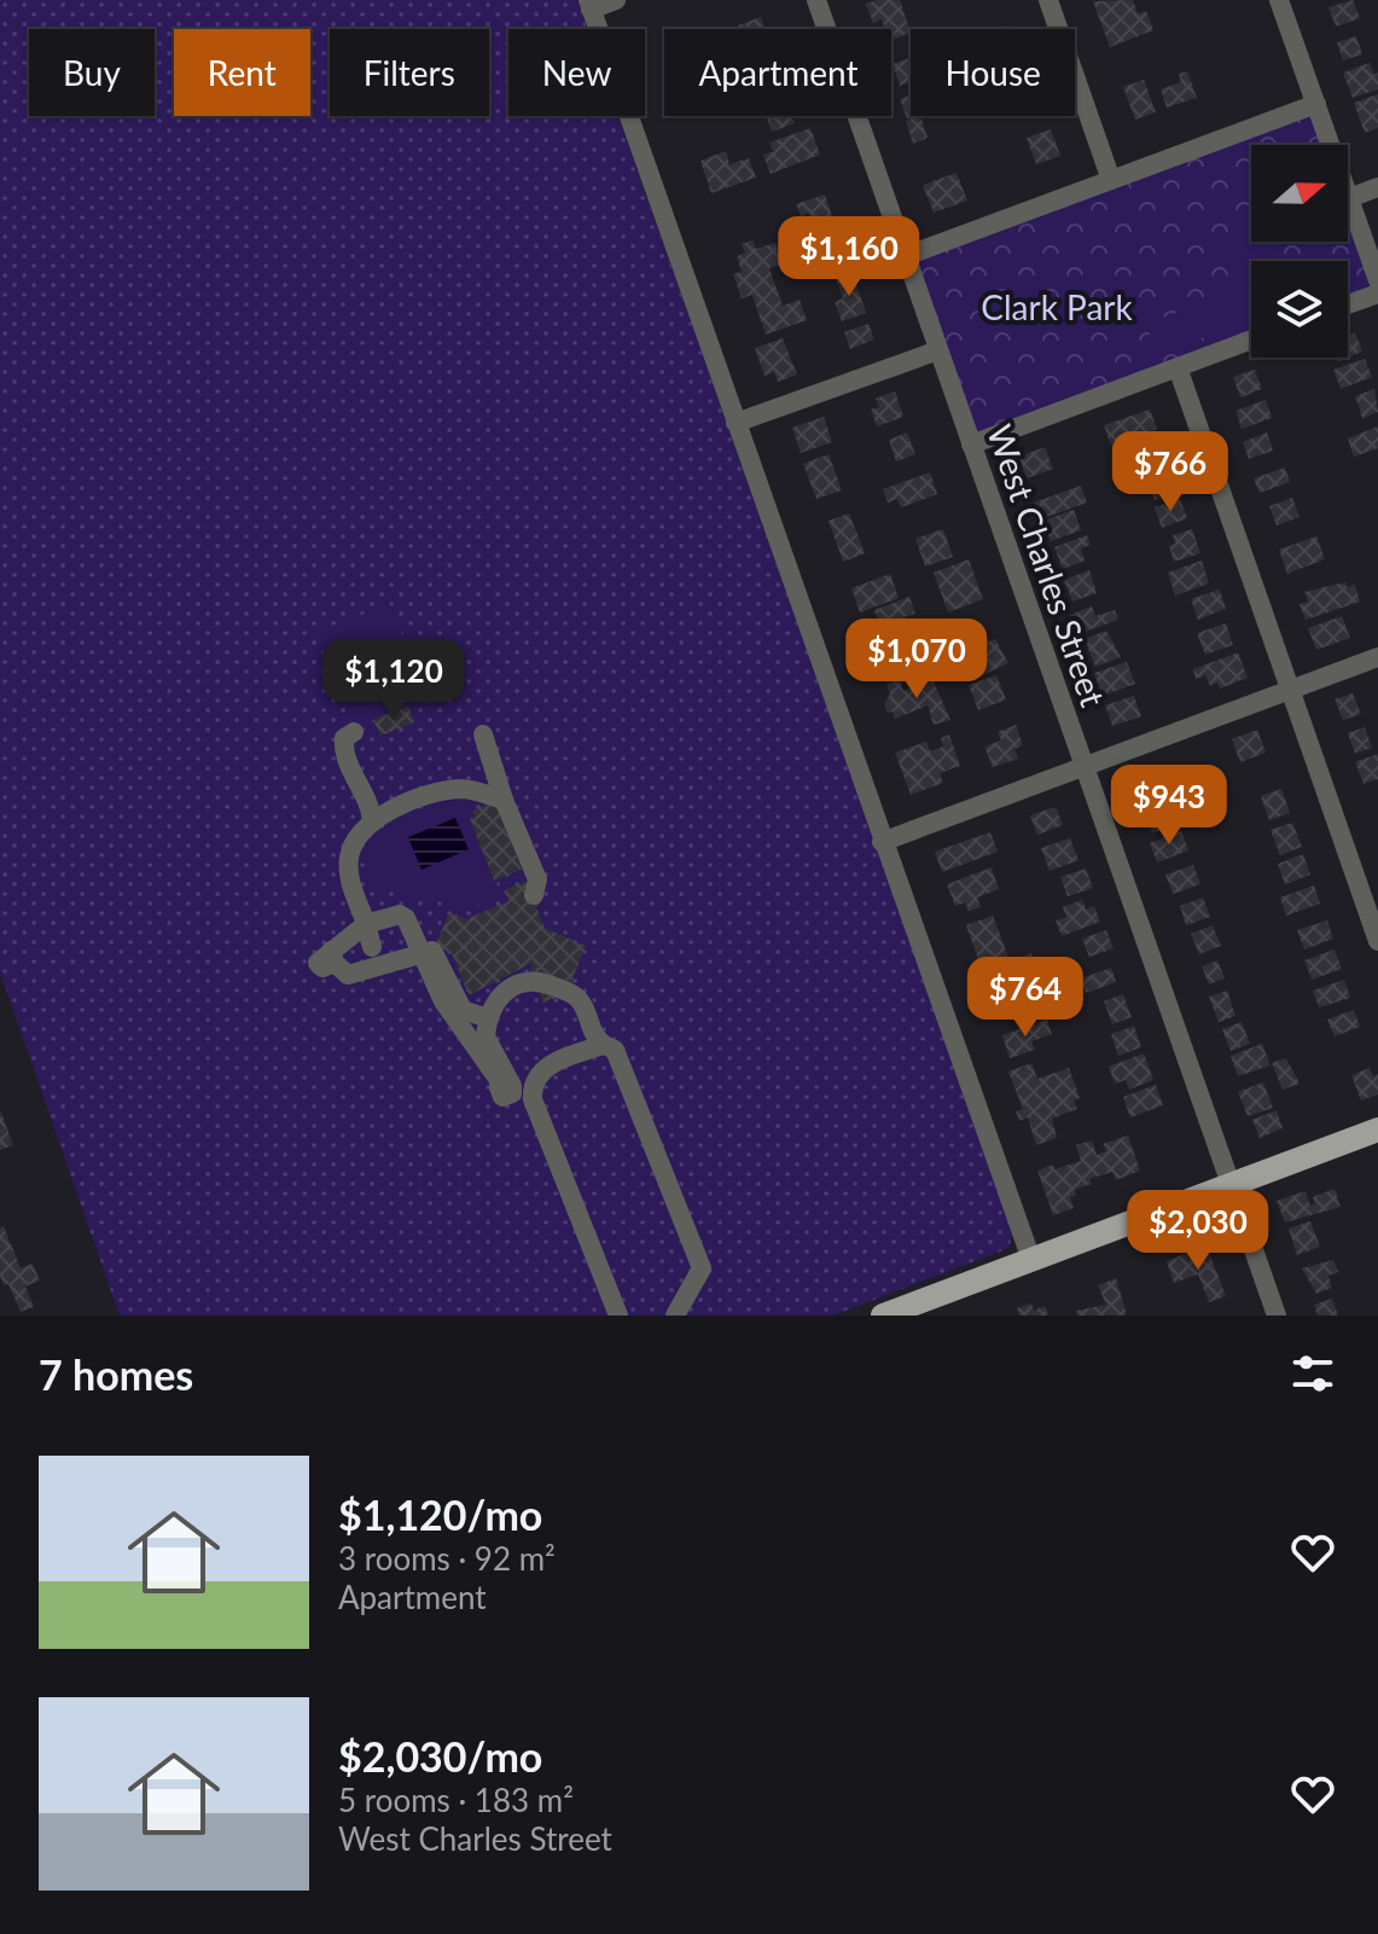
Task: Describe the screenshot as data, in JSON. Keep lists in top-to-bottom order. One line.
{"streets":{"street":["West Charles Street"]},"parks":["Clark Park"],"north":"right","page":{"chip":["Buy","Rent","Filters","New","Apartment","House"],"price":["$1,160","$766","$1,070","$1,120","$943","$764","$2,030"],"heading":"7 homes","list":[{"name":"$1,120/mo","note":"3 rooms · 92 m² · Apartment"},{"name":"$2,030/mo","note":"5 rooms · 183 m² · West Charles Street"}]}}
